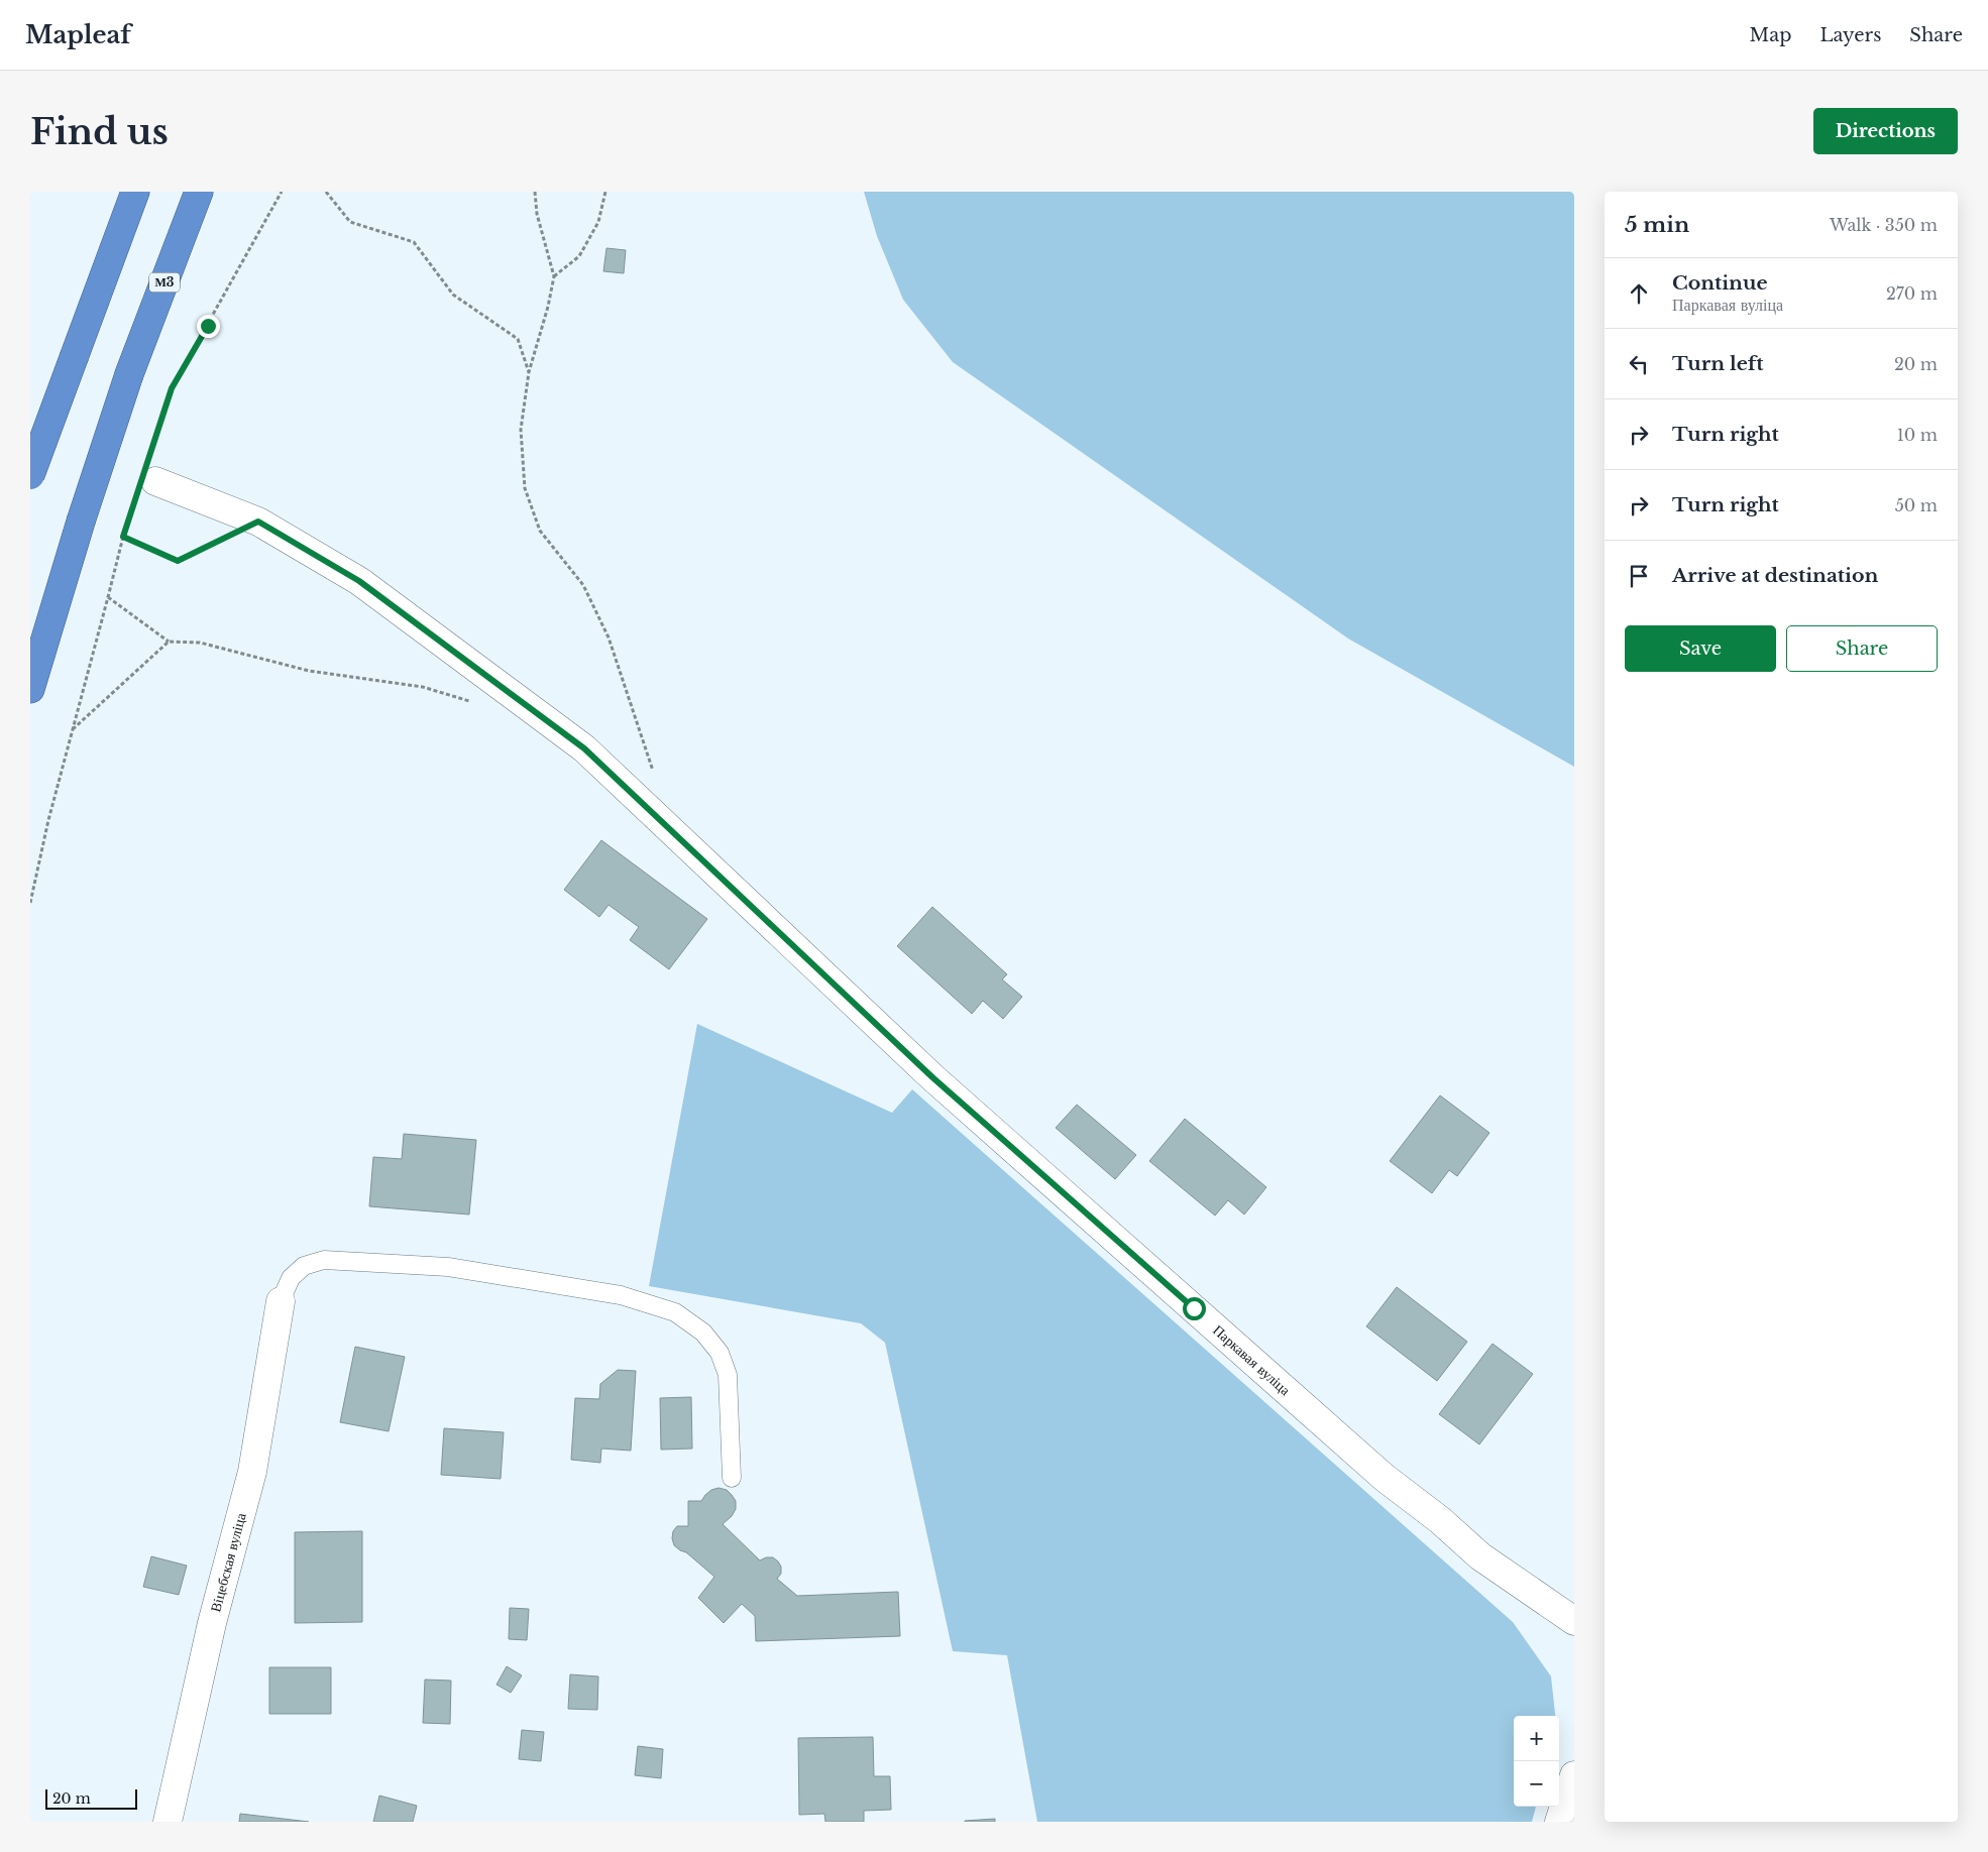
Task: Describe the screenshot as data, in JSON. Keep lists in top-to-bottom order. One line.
{"streets":{"highway":["М3"],"street":["Паркавая вуліца","Віцебская вуліца"]},"scale_bar":"20 m","page":{"header":"Mapleaf","nav":["Map","Layers","Share"],"buttons":["Directions",["Save","Share"]],"title":"Find us","heading":["5 min","Walk · 350 m"],"list":[["Continue","Паркавая вуліца","270 m"],["Turn left","20 m"],["Turn right","10 m"],["Turn right","50 m"],"Arrive at destination"],"map_buttons":["+","−"],"scale":"20 m"}}
